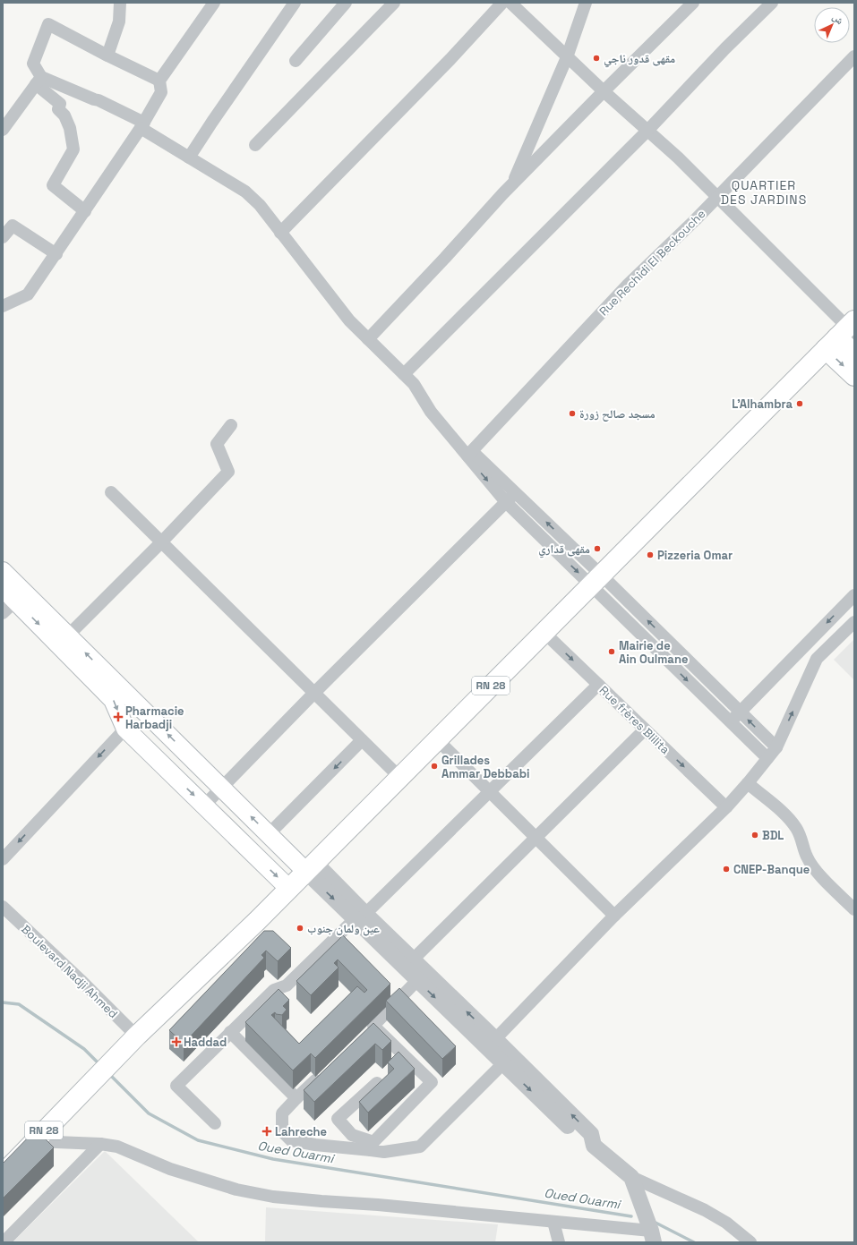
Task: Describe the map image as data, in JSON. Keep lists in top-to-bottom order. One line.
{"streets":{"main road":["RN 28"],"street":["Rue Rechidi El Beckouche","Rue frères Blilita","Boulevard Nadji Ahmed"]},"crossings":[["RN 28","Rue frères Blilita"],["RN 28","Boulevard Nadji Ahmed"]],"districts":["QUARTIER DES JARDINS"],"water":["Oued Ouarmi"],"places":{"other":["مقهى قدور ناجي","L'Alhambra","مسجد صالح زورة","مقهى قداري","Pizzeria Omar","Mairie de Ain Oulmane","Grillades Ammar Debbabi","BDL","CNEP-Banque","عين ولمان جنوب"],"health":["Pharmacie Harbadji","Haddad","Lahreche"]},"north":"top right"}
